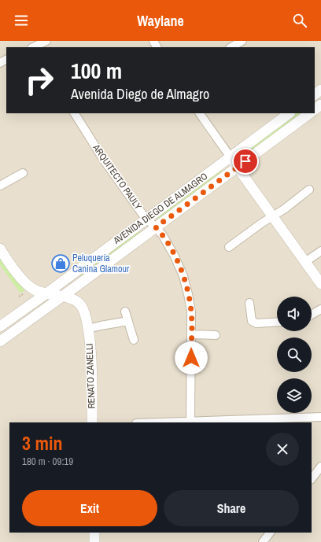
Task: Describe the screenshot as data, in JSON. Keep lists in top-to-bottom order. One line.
{"streets":{"street":["ARQUITECTO PAULY","AVENIDA DIEGO DE ALMAGRO","RENATO ZANELLI"]},"crossings":[["ARQUITECTO PAULY","AVENIDA DIEGO DE ALMAGRO"]],"places":{"shop":["Peluquería Canina Glamour"]},"page":{"header":"Waylane","turn":["100 m","Avenida Diego de Almagro"],"heading":["3 min","180 m · 09:19"],"buttons":["Exit","Share"]}}
